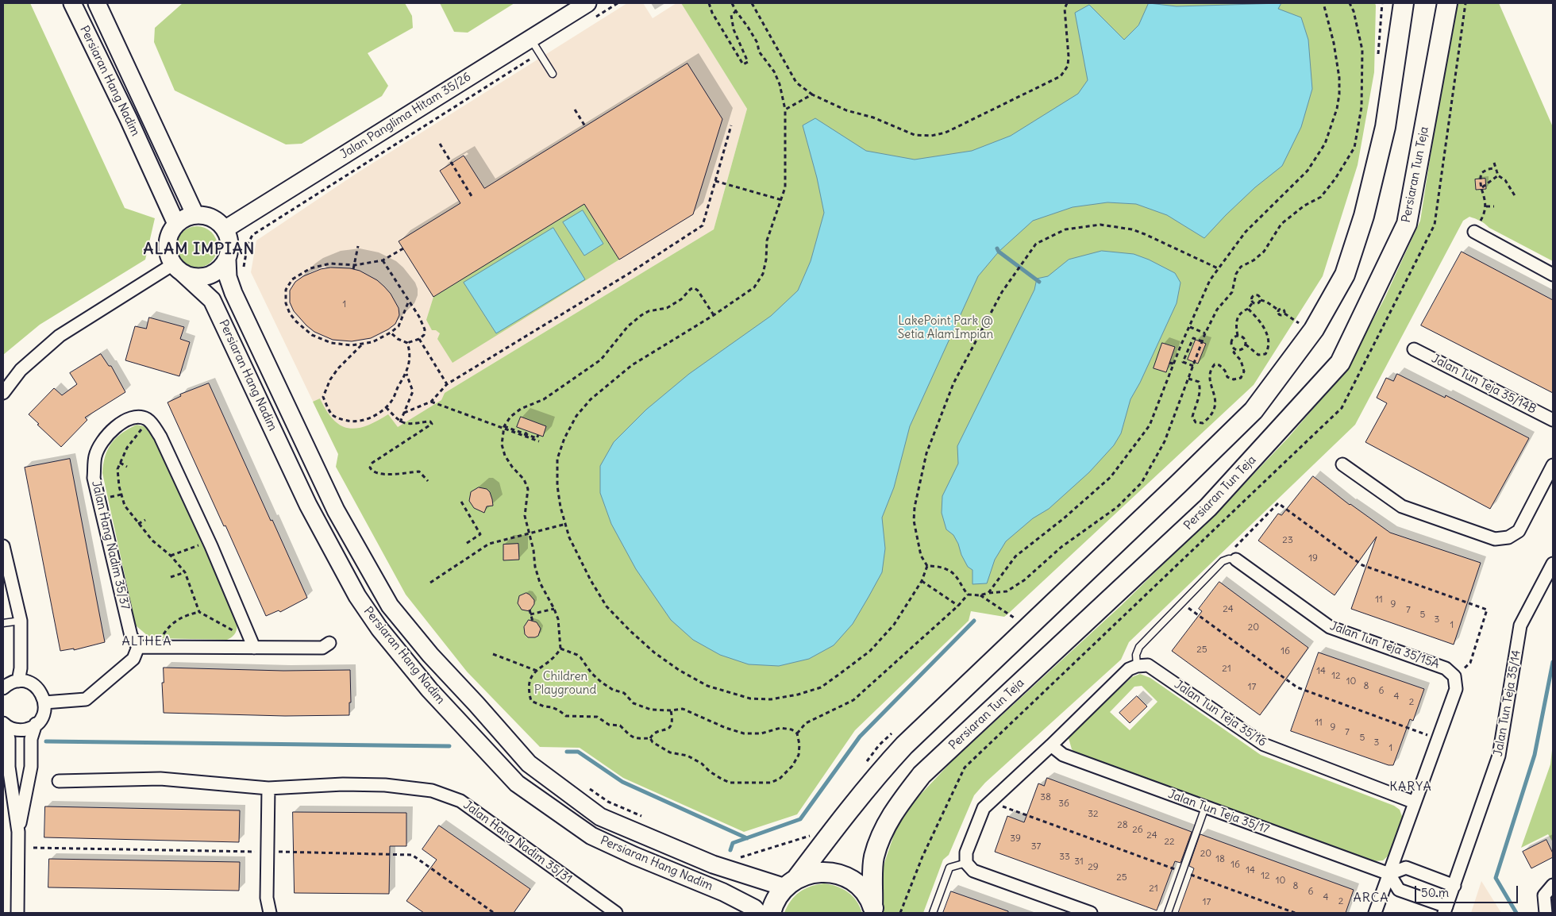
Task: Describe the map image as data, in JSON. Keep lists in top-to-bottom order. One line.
{"streets":{"main road":["Persiaran Tun Teja"],"street":["Persiaran Hang Nadim","Jalan Panglima Hitam 35/26","Jalan Tun Teja 35/14B","Jalan Hang Nadim 35/37","Jalan Tun Teja 35/15A","Jalan Tun Teja 35/14","Jalan Tun Teja 35/16","Jalan Tun Teja 35/17","Jalan Hang Nadim 35/31"]},"crossings":[["Persiaran Hang Nadim","Jalan Panglima Hitam 35/26"]],"districts":["ALAM IMPIAN","ALTHEA","KARYA","ARCA"],"parks":["LakePoint Park @ Setia AlamImpian","Children Playground"],"house_numbers":["1","23","19","11","9","24","7","5","3","1","20","25","16","21","14","12","10","8","17","6","4","2","11","9","7","5","3","1","38","36","32","28","26","24","39","22","37","20","33","18","31","16","29","14","12","25","10","8","21","6","4","2","17"],"scale_bar":"50 m"}
